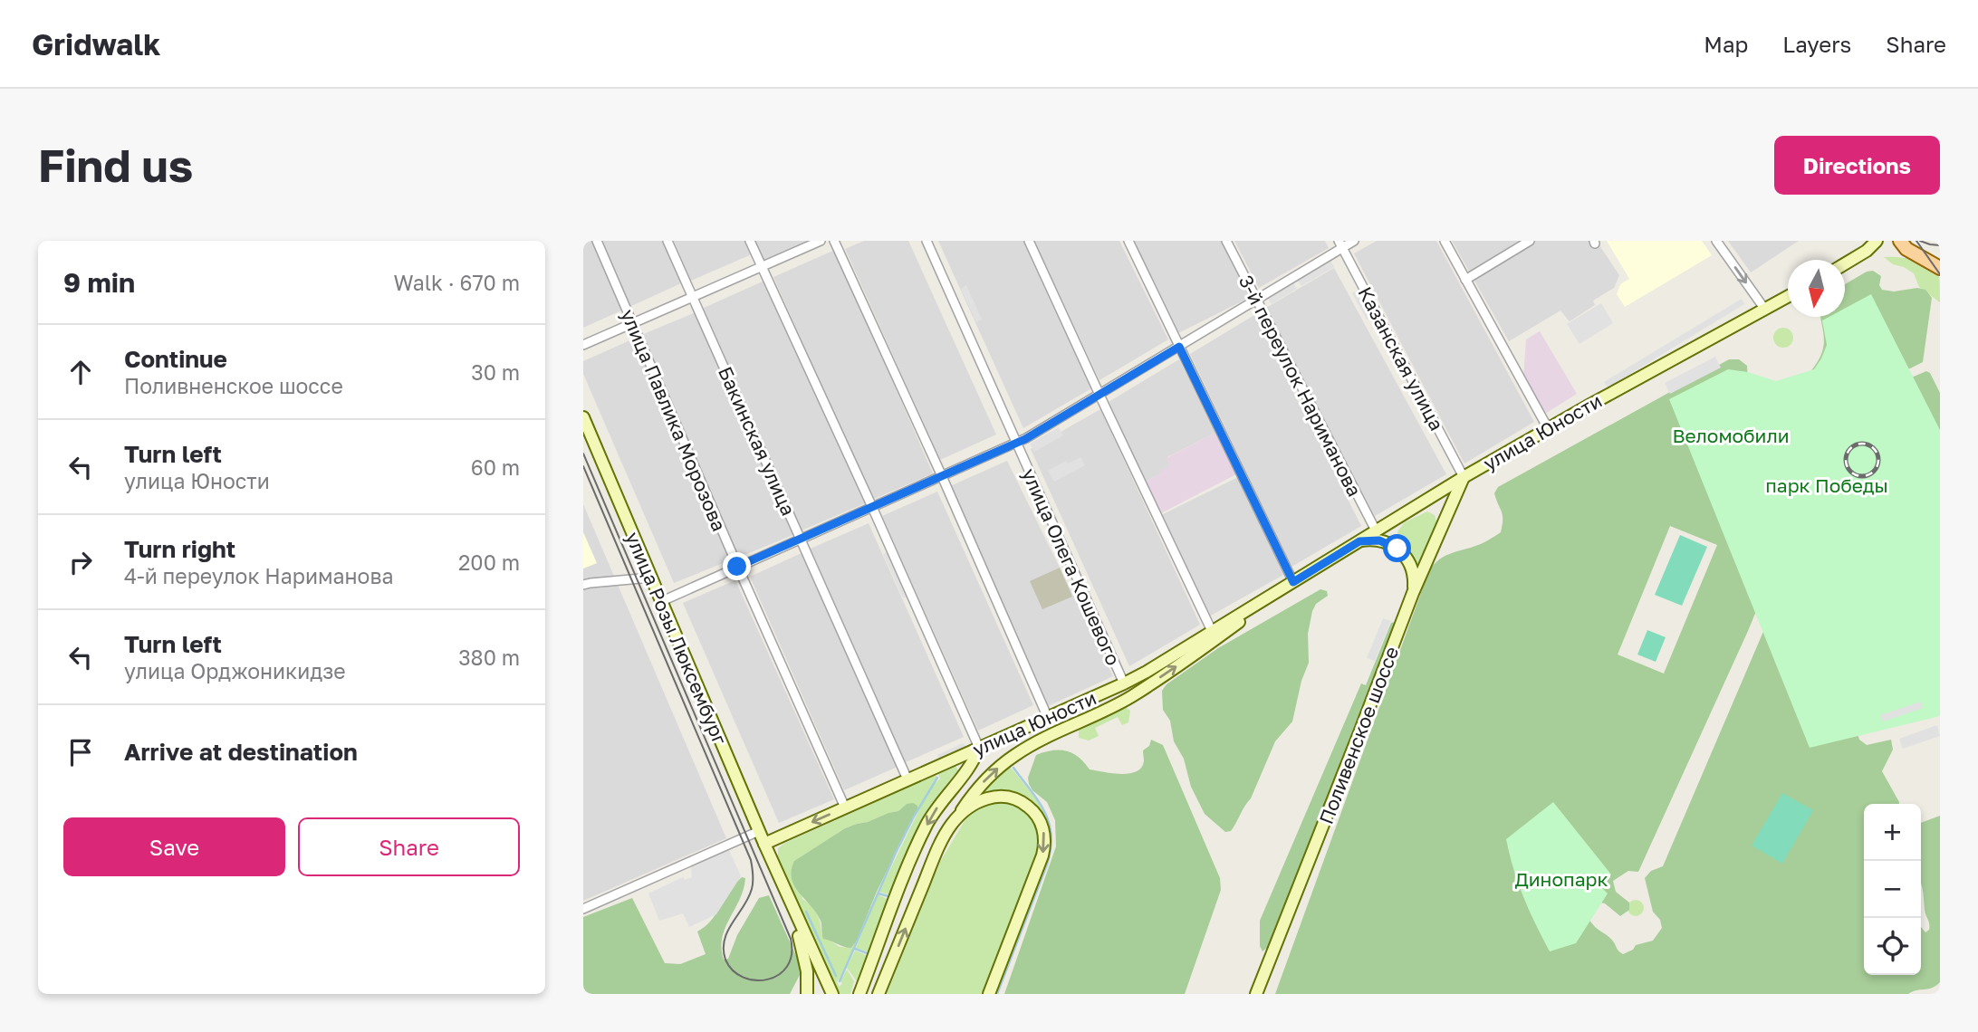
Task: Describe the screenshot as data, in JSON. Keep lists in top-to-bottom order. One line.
{"streets":{"main road":["улица Юности","улица Розы Люксембург","Поливенское шоссе"],"street":["Казанская улица","3-й переулок Нариманова","улица Павлика Морозова","Бакинская улица","улица Олега Кошевого"]},"crossings":[["Казанская улица","улица Юности"],["Казанская улица","Поливенское шоссе"],["3-й переулок Нариманова","улица Юности"],["улица Павлика Морозова","улица Юности"],["улица Юности","Бакинская улица"],["улица Юности","улица Олега Кошевого"],["улица Юности","улица Розы Люксембург"],["улица Юности","Поливенское шоссе"]],"parks":["Веломобили","парк Победы","Динопарк"],"north":"bottom","page":{"header":"Gridwalk","nav":["Map","Layers","Share"],"buttons":["Directions",["Save","Share"]],"title":"Find us","heading":["9 min","Walk · 670 m"],"list":[["Continue","Поливненское шоссе","30 m"],["Turn left","улица Юности","60 m"],["Turn right","4-й переулок Нариманова","200 m"],["Turn left","улица Орджоникидзе","380 m"],"Arrive at destination"],"map_buttons":["+","−"]}}
